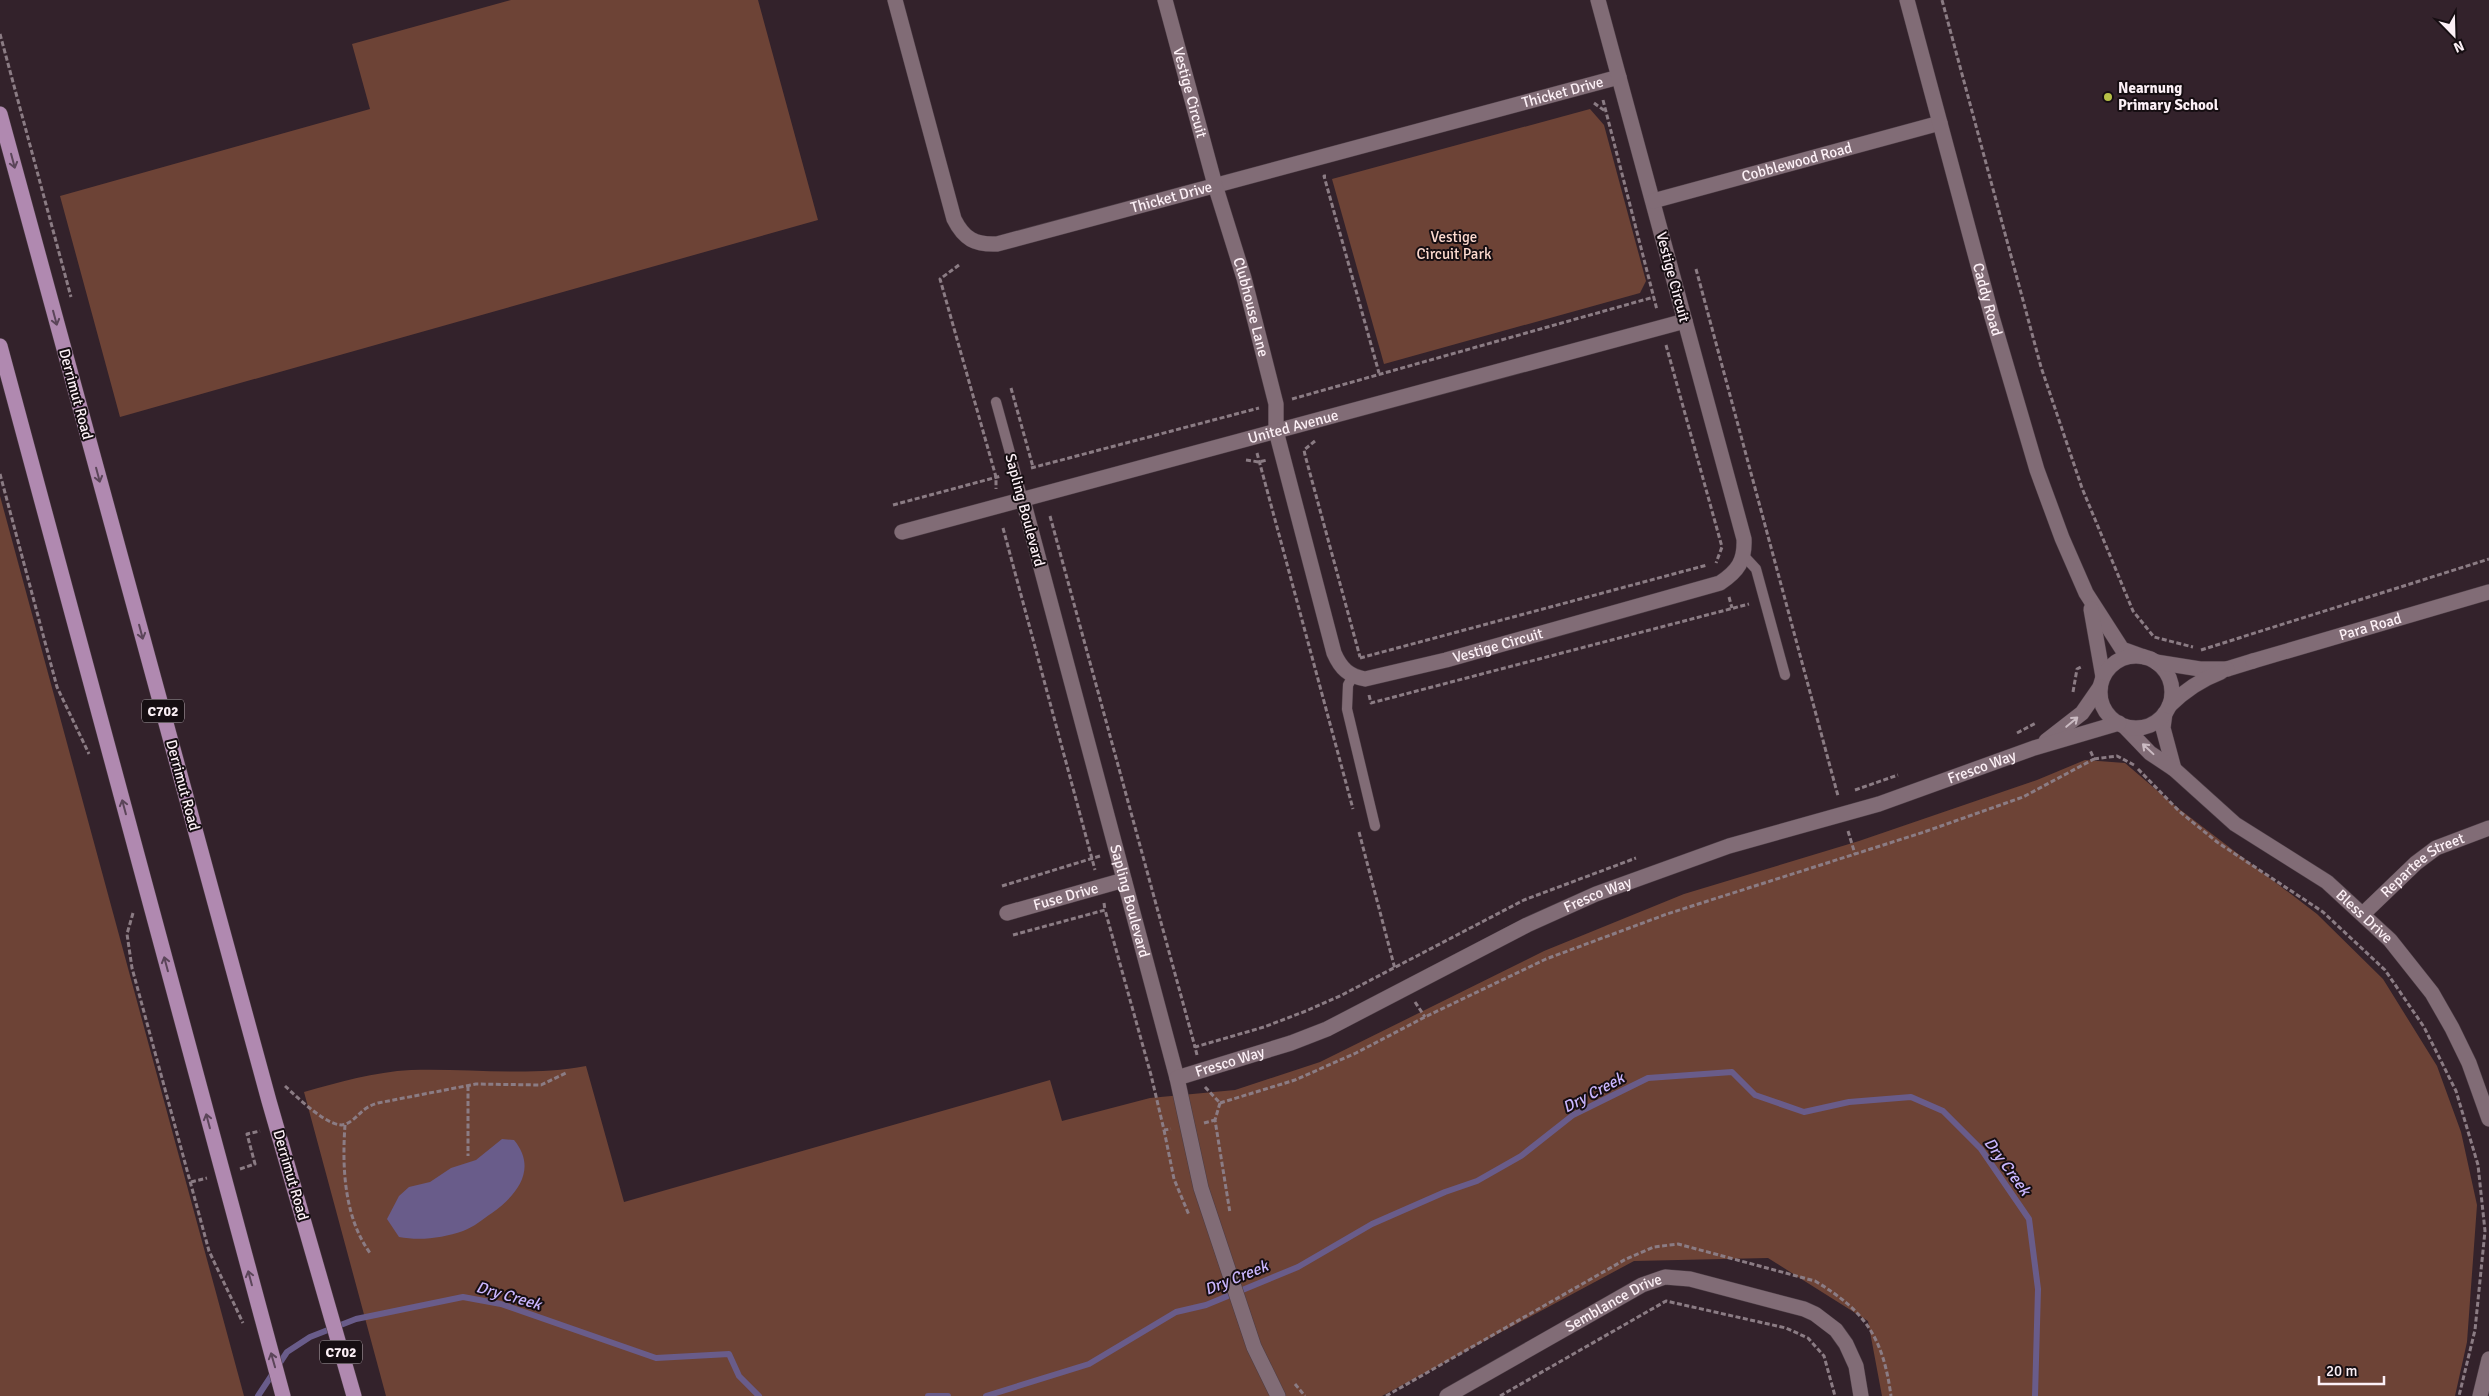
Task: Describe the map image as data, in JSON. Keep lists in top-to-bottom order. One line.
{"streets":{"main road":["Derrimut Road","C702"],"street":["Thicket Drive","Vestige Circuit","Cobblewood Road","Caddy Road","Clubhouse Lane","United Avenue","Sapling Boulevard","Para Road","Fresco Way","Repartee Street","Fuse Drive","Bless Drive","Semblance Drive"]},"crossings":[["Thicket Drive","Vestige Circuit"],["Thicket Drive","Clubhouse Lane"],["Vestige Circuit","Cobblewood Road"],["Vestige Circuit","Clubhouse Lane"],["Vestige Circuit","United Avenue"],["Cobblewood Road","Caddy Road"],["Caddy Road","Fresco Way"],["Caddy Road","Bless Drive"],["Clubhouse Lane","United Avenue"],["United Avenue","Sapling Boulevard"],["Sapling Boulevard","Fresco Way"],["Sapling Boulevard","Fuse Drive"],["Fresco Way","Bless Drive"],["Repartee Street","Bless Drive"]],"water":["Dry Creek"],"parks":["Vestige Circuit Park"],"places":["Nearnung Primary School"],"scale_bar":"20 m","north":"bottom right"}
